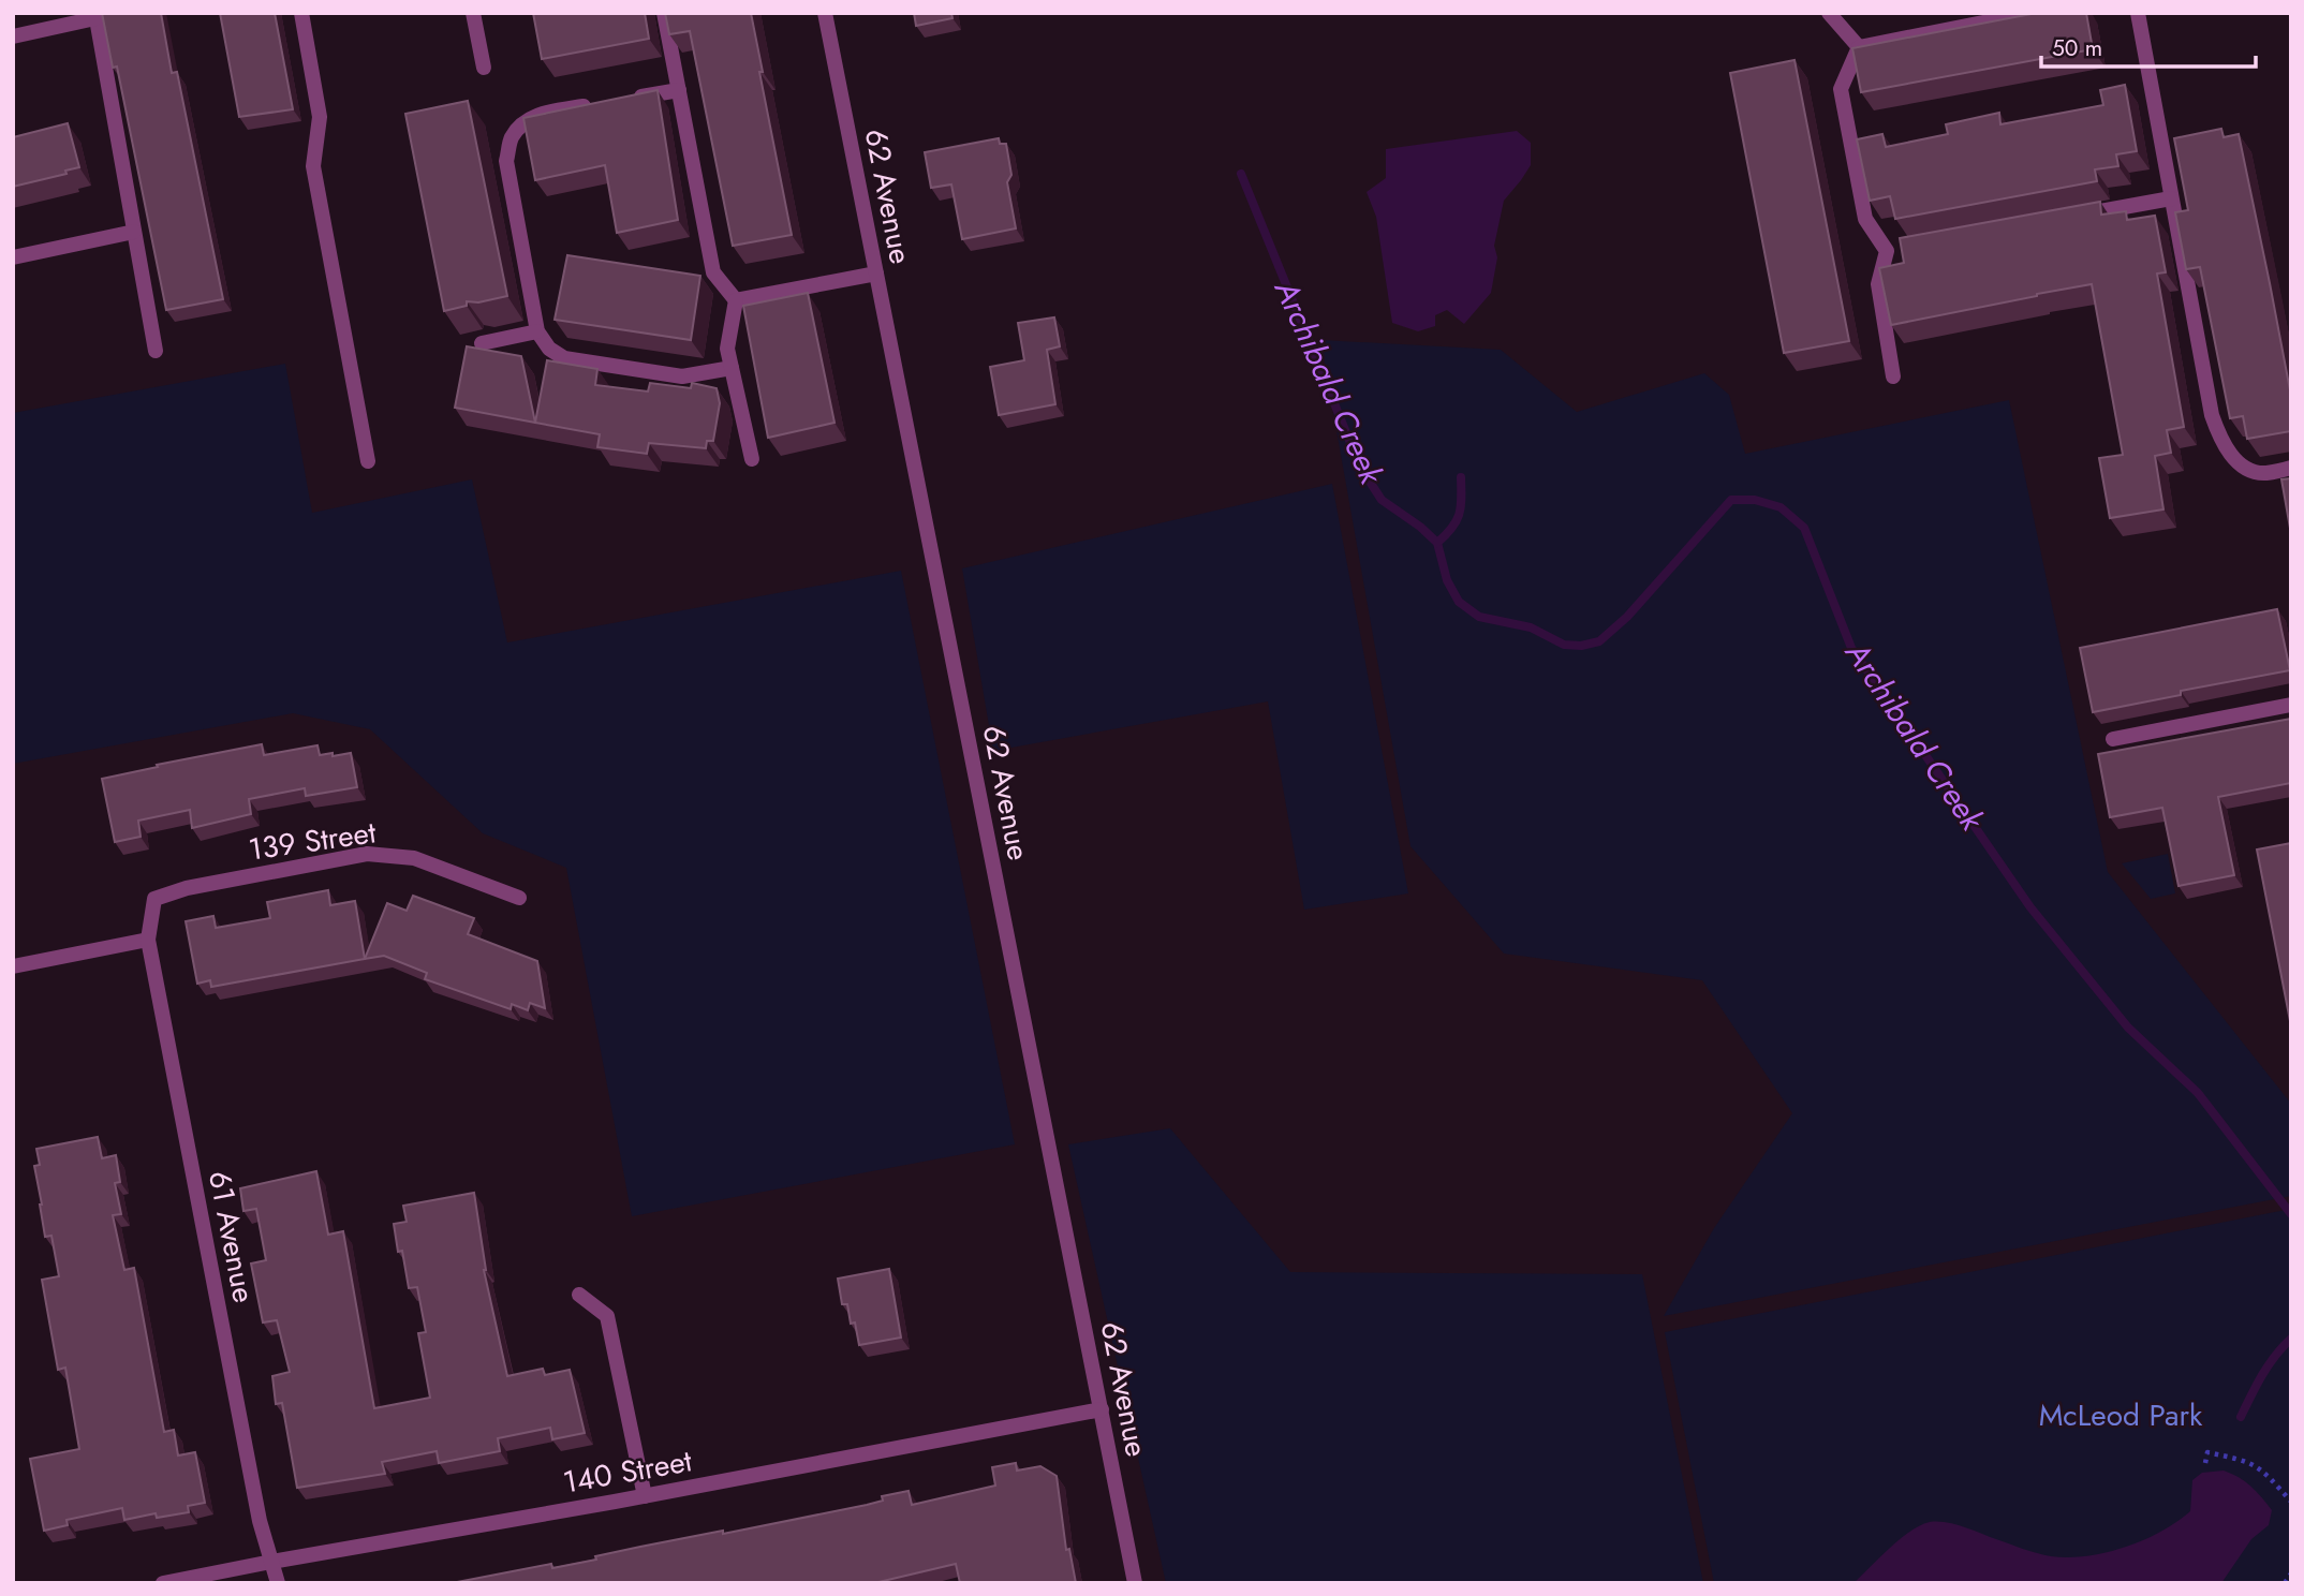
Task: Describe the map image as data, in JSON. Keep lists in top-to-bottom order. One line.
{"streets":{"street":["62 Avenue","139 Street","61 Avenue","140 Street"]},"crossings":[["62 Avenue","140 Street"],["139 Street","61 Avenue"],["61 Avenue","140 Street"]],"water":["Archibald Creek"],"parks":["McLeod Park"],"scale_bar":"50 m"}
